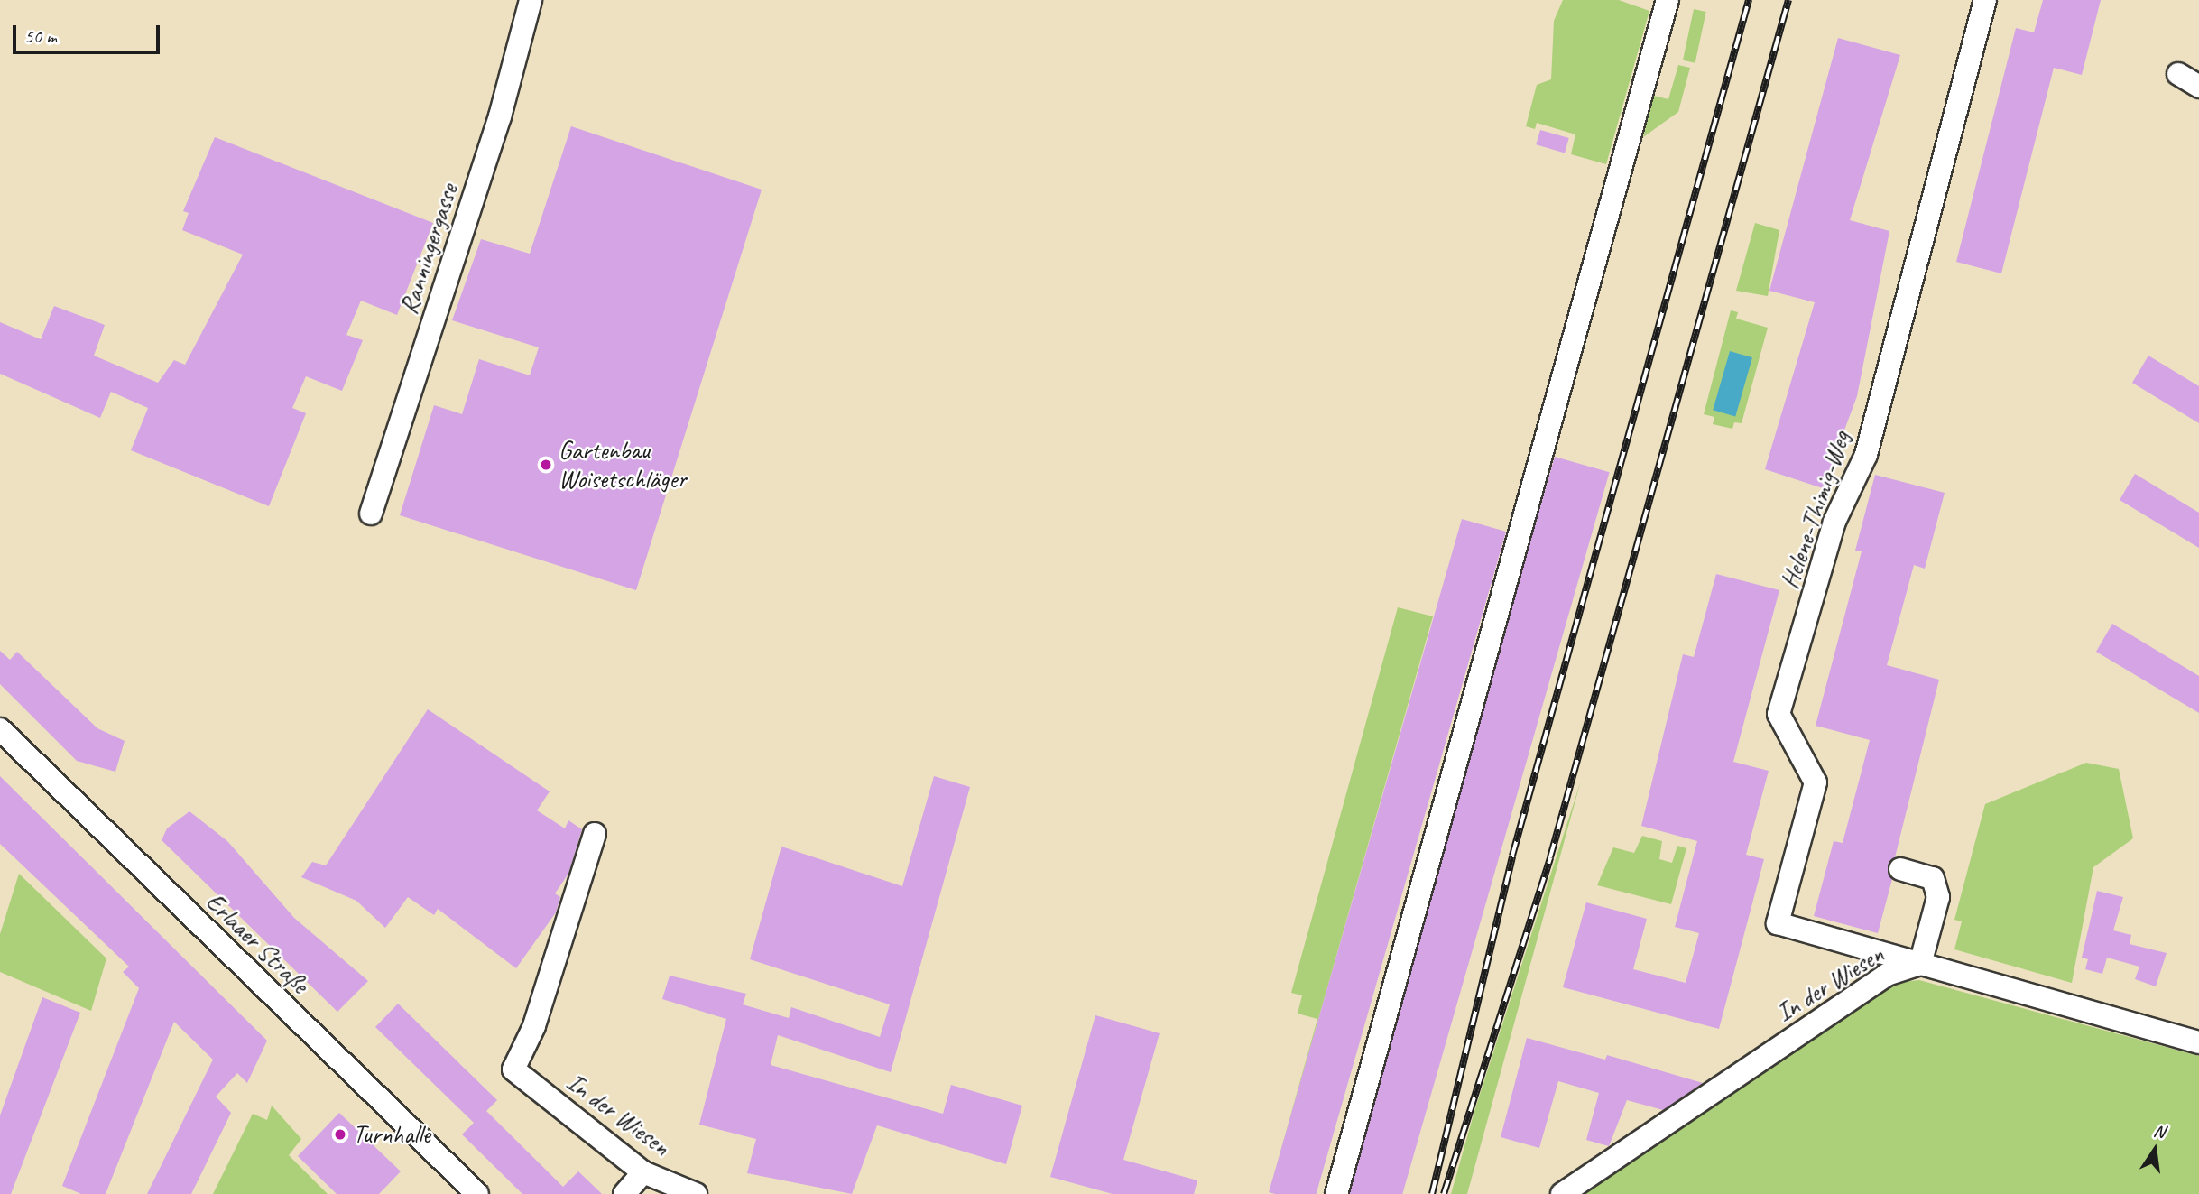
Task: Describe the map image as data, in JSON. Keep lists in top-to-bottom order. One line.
{"streets":{"street":["Ranningergasse","Helene-Thimig-Weg","Erlaaer Straße","In der Wiesen"]},"crossings":[["Helene-Thimig-Weg","In der Wiesen"]],"places":["Gartenbau Woisetschläger","Turnhalle"],"scale_bar":"50 m","north":"top"}
